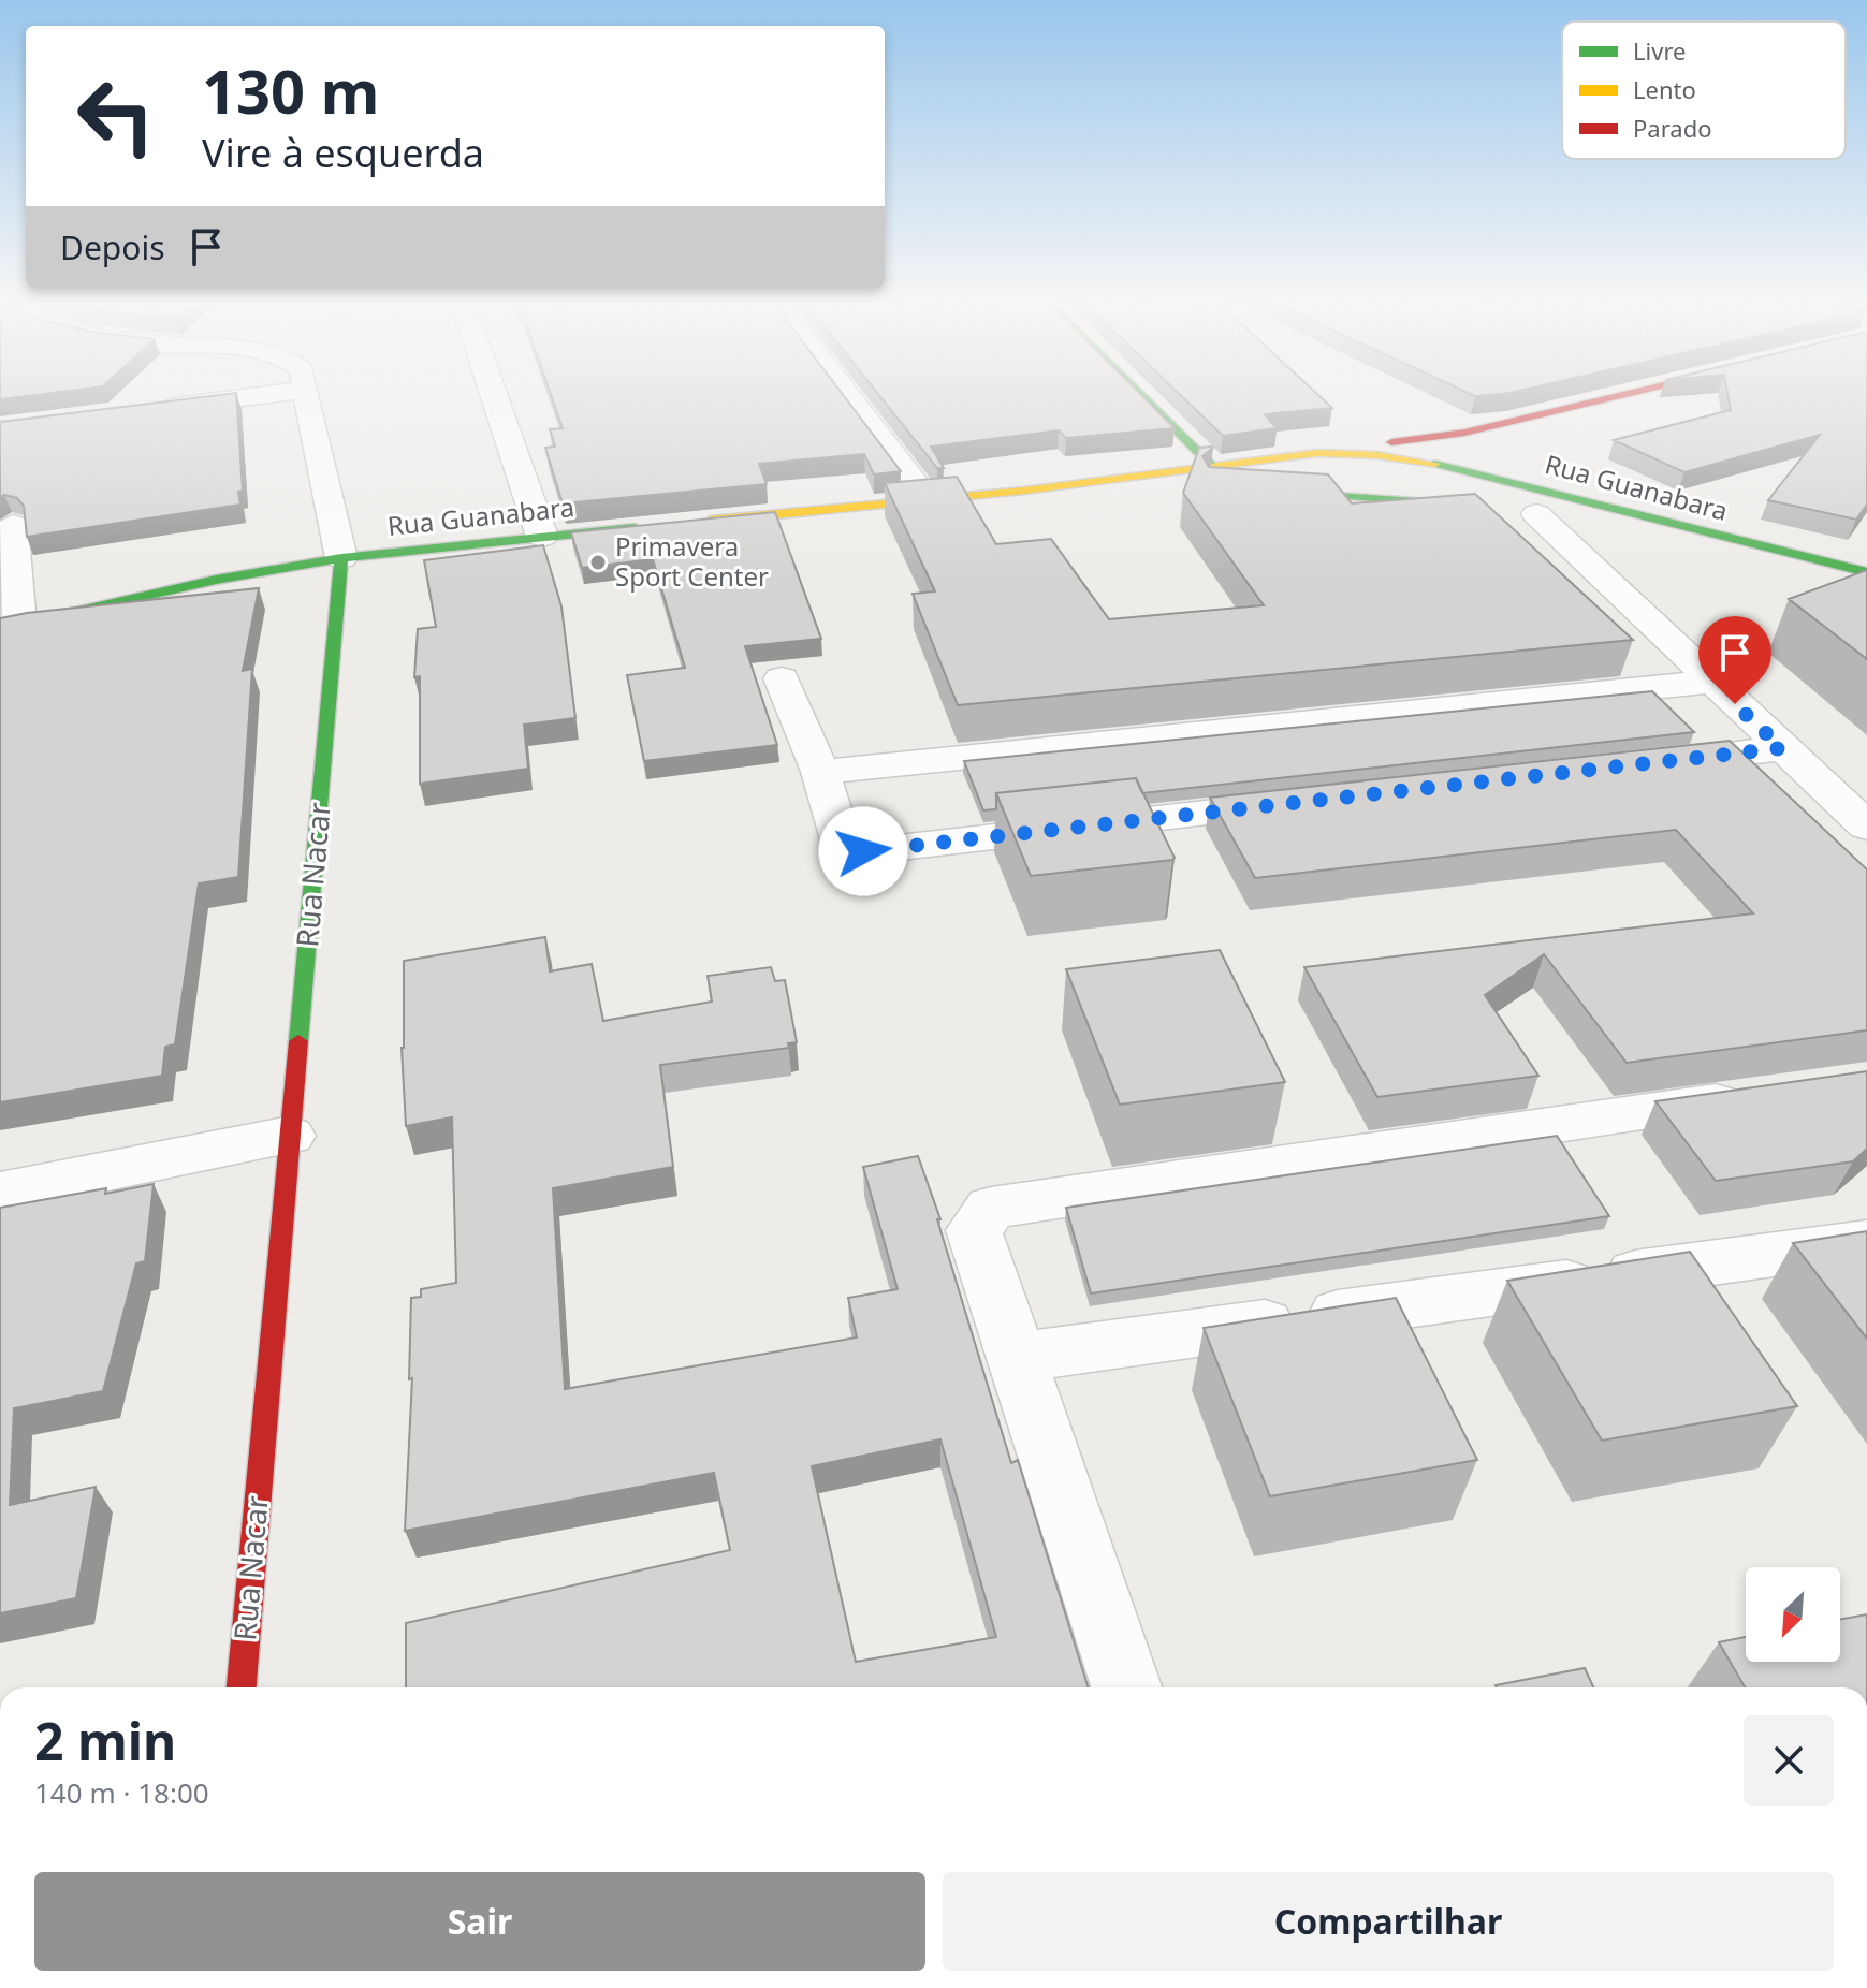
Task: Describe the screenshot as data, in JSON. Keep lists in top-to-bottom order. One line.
{"streets":{"main road":["Rua Guanabara","Rua Nacar"]},"crossings":[["Rua Guanabara","Rua Nacar"]],"places":["Primavera Sport Center"],"legend":["Livre","Lento","Parado"],"north":"bottom left","page":{"turn":["130 m","Vire à esquerda"],"then":"Depois","heading":["2 min","140 m · 18:00"],"buttons":["Sair","Compartilhar"]}}
